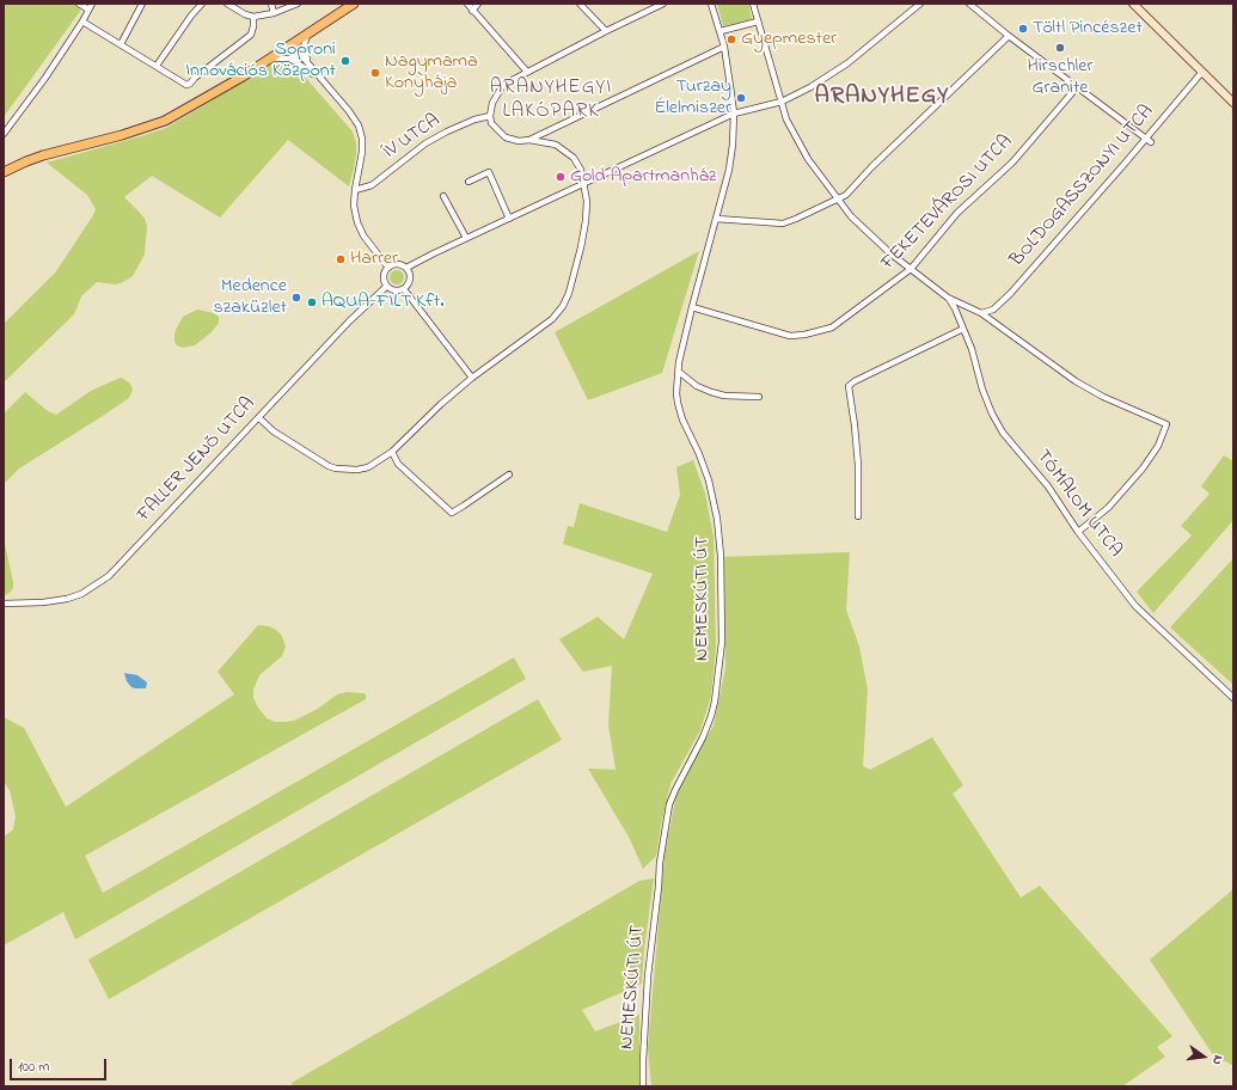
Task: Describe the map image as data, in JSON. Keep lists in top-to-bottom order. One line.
{"streets":{"street":["ÍV UTCA","BOLDOGASSZONYI UTCA","FEKETEVÁROSI UTCA","FALLER JENŐ UTCA","TÓMALOM UTCA","NEMESKÚTI ÚT"]},"crossings":[["BOLDOGASSZONYI UTCA","TÓMALOM UTCA"],["FEKETEVÁROSI UTCA","TÓMALOM UTCA"],["FEKETEVÁROSI UTCA","NEMESKÚTI ÚT"]],"districts":["ARANYHEGYI LAKÓPARK","ARANYHEGY"],"places":["Töltl Pincészet","Gyepmester","Hirschler Granite","Soproni Innovációs Központ","Nagymama Konyhája","Turzay Élelmiszer","Gold Apartmanház","Harrer","Medence szaküzlet","AQUA-FILT Kft."],"scale_bar":"100 m","north":"right"}
